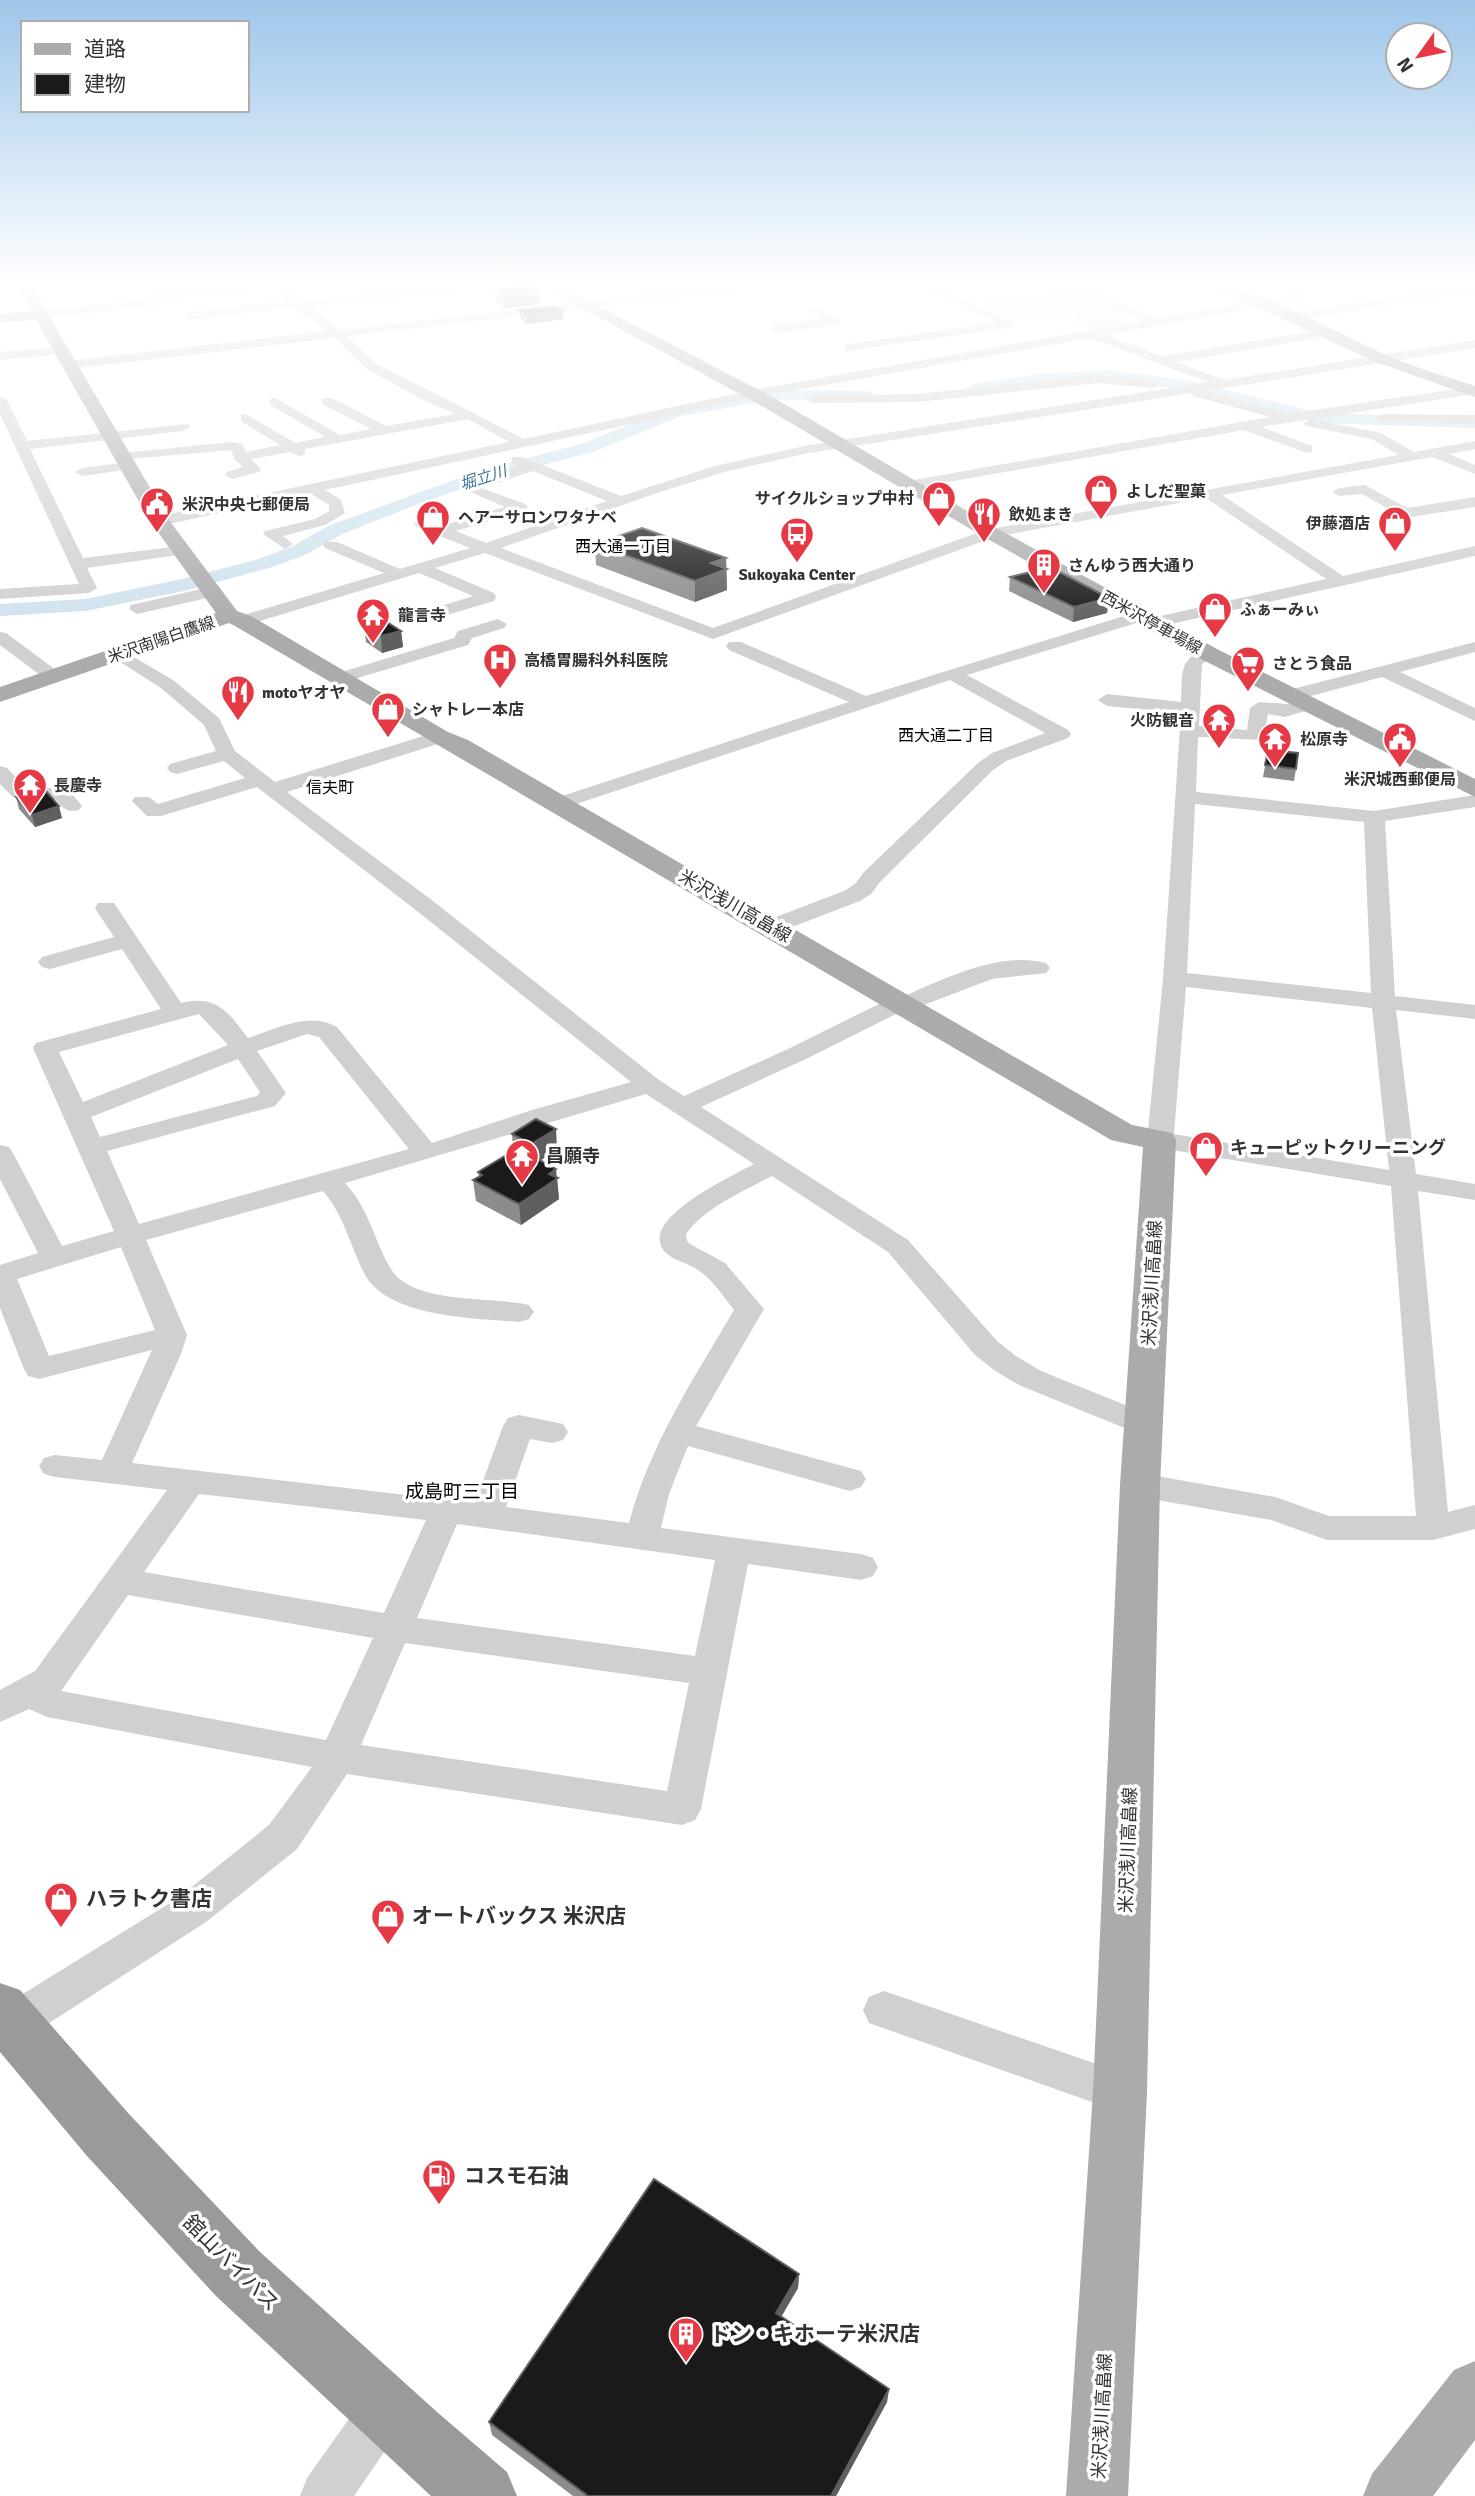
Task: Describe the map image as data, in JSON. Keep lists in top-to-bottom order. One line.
{"streets":{"highway":["舘山バイパス"],"main road":["西米沢停車場線","米沢南陽白鷹線","米沢浅川高畠線"]},"crossings":[["米沢南陽白鷹線","米沢浅川高畠線"]],"districts":["西大通一丁目","西大通二丁目","信夫町","成島町三丁目"],"water":["堀立川"],"places":{"shop":["よしだ聖菓","サイクルショップ中村","ヘアーサロンワタナベ","伊藤酒店","ふぁーみぃ","シャトレー本店","キューピットクリーニング","ハラトク書店","オートバックス 米沢店"],"public building":["米沢中央七郵便局","米沢城西郵便局"],"restaurant":["飲処まき","motoヤオヤ"],"bus stop":["Sukoyaka Center"],"building":["さんゆう西大通り","ドン・キホーテ米沢店"],"temple":["龍言寺","火防観音","松原寺","長慶寺","昌願寺"],"hospital":["高橋胃腸科外科医院"],"supermarket":["さとう食品"],"fuel station":["コスモ石油"]},"legend":["道路","建物"],"north":"bottom left"}
